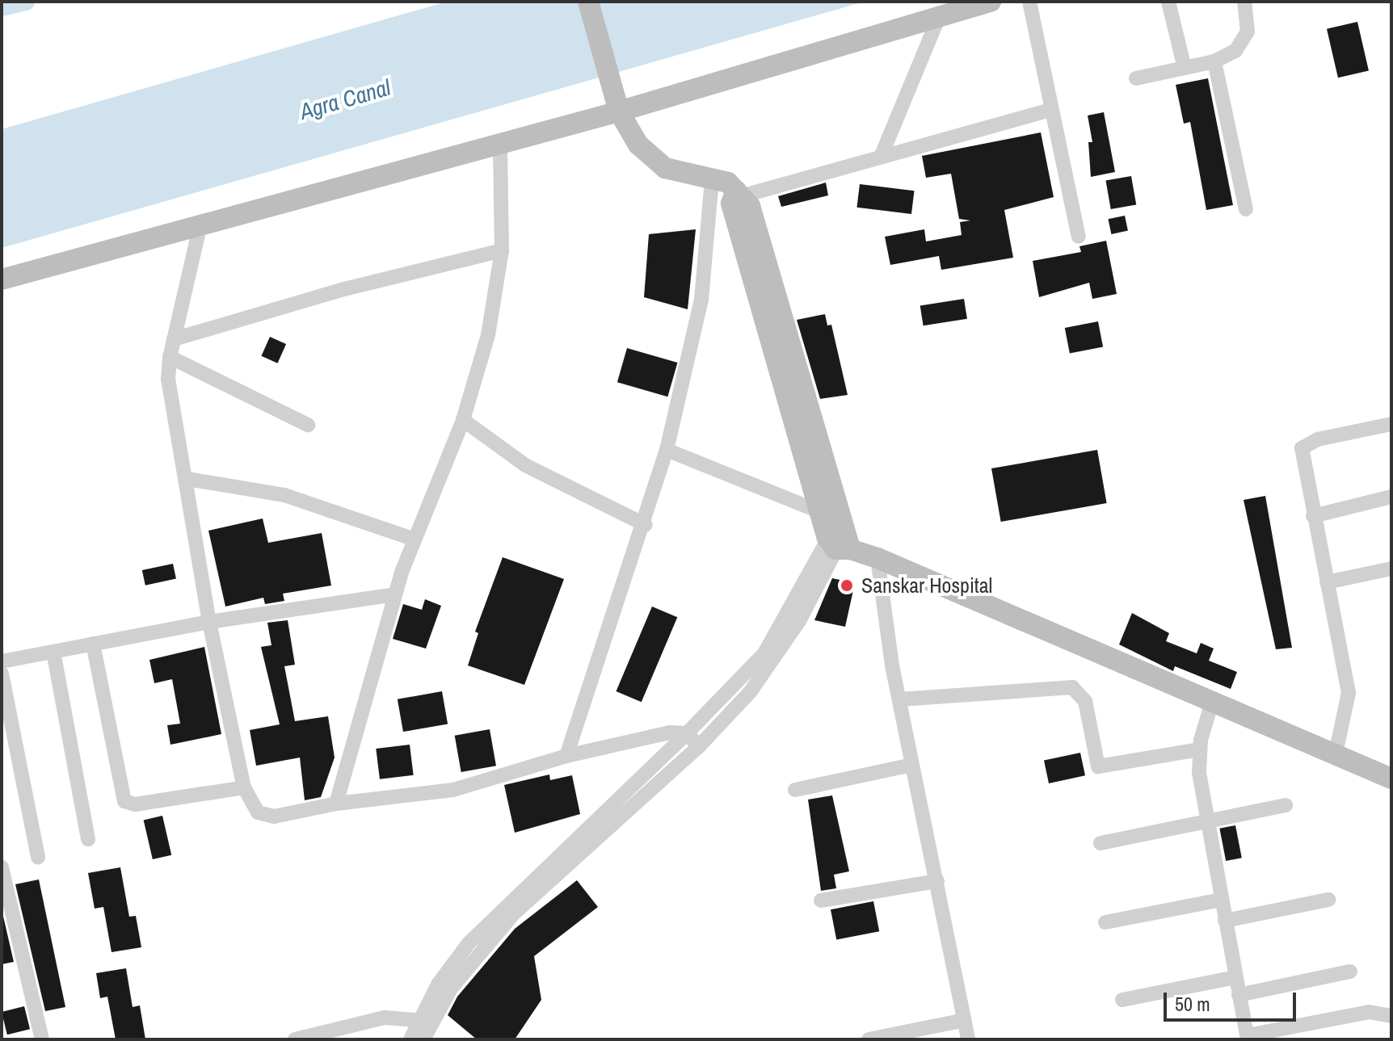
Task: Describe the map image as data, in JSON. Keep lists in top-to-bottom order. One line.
{"water":["Agra Canal"],"places":["Sanskar Hospital"],"scale_bar":"50 m"}
